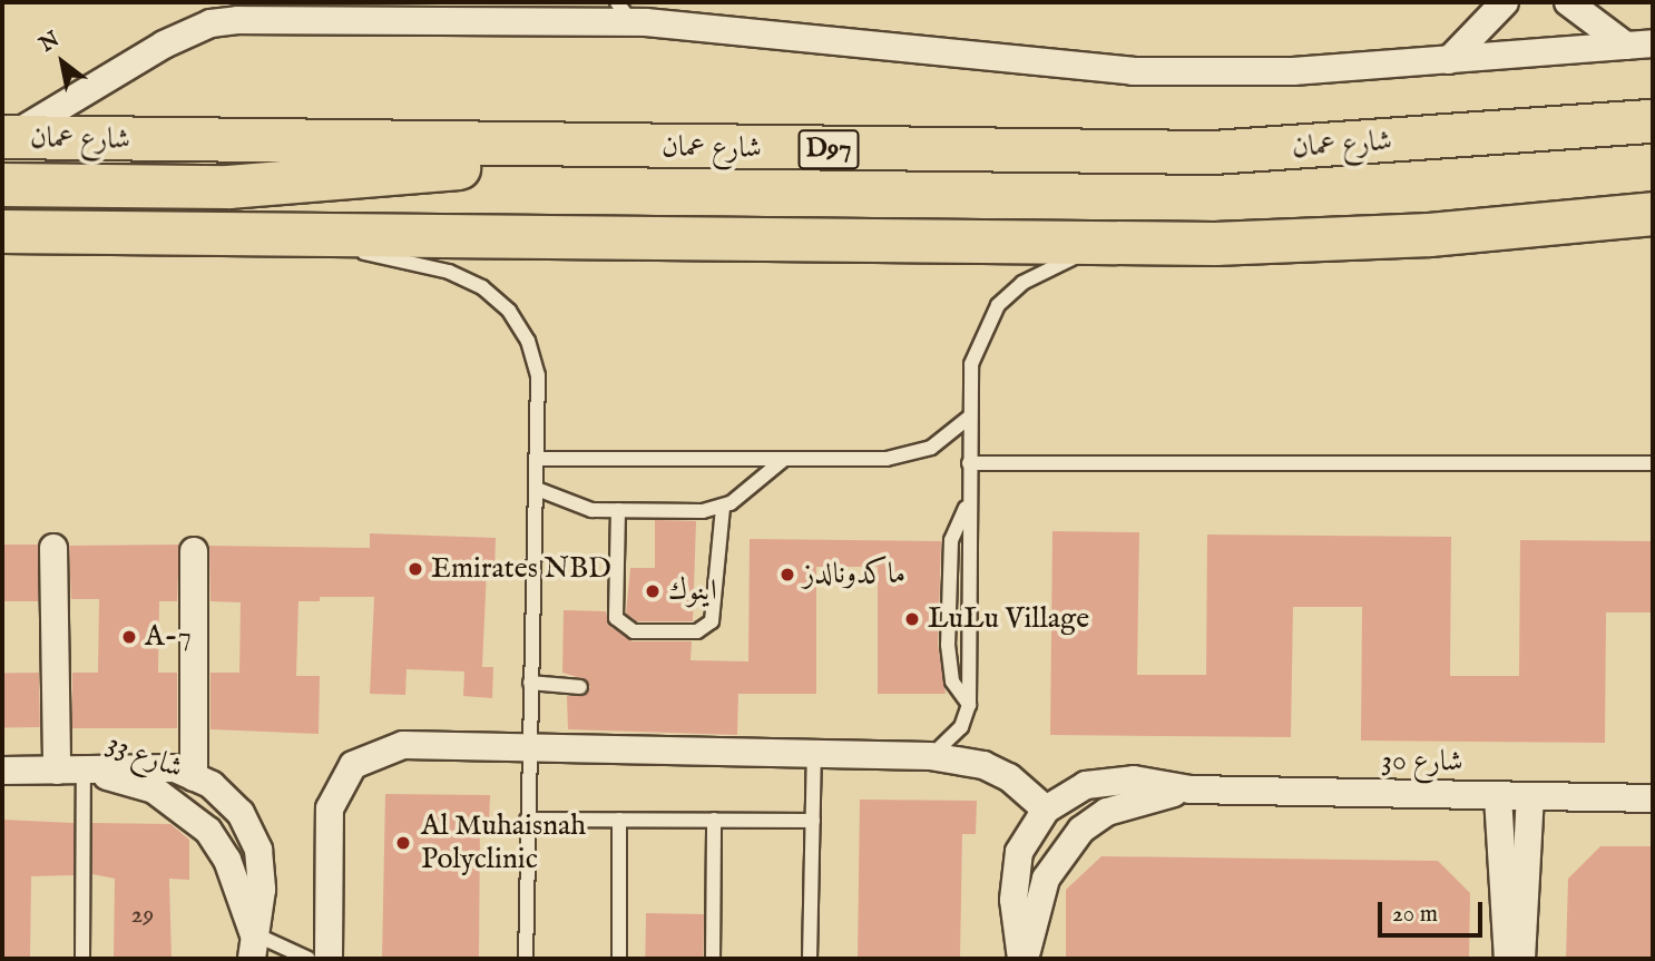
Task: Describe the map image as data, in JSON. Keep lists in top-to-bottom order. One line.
{"streets":{"main road":["شارع عمان","D97"],"street":["شارع 33","شارع 30"]},"places":["Emirates NBD","ماكدونالدز","اينوك","LuLu Village","A-7","Al Muhaisnah Polyclinic"],"house_numbers":["29"],"scale_bar":"20 m","north":"top left"}
